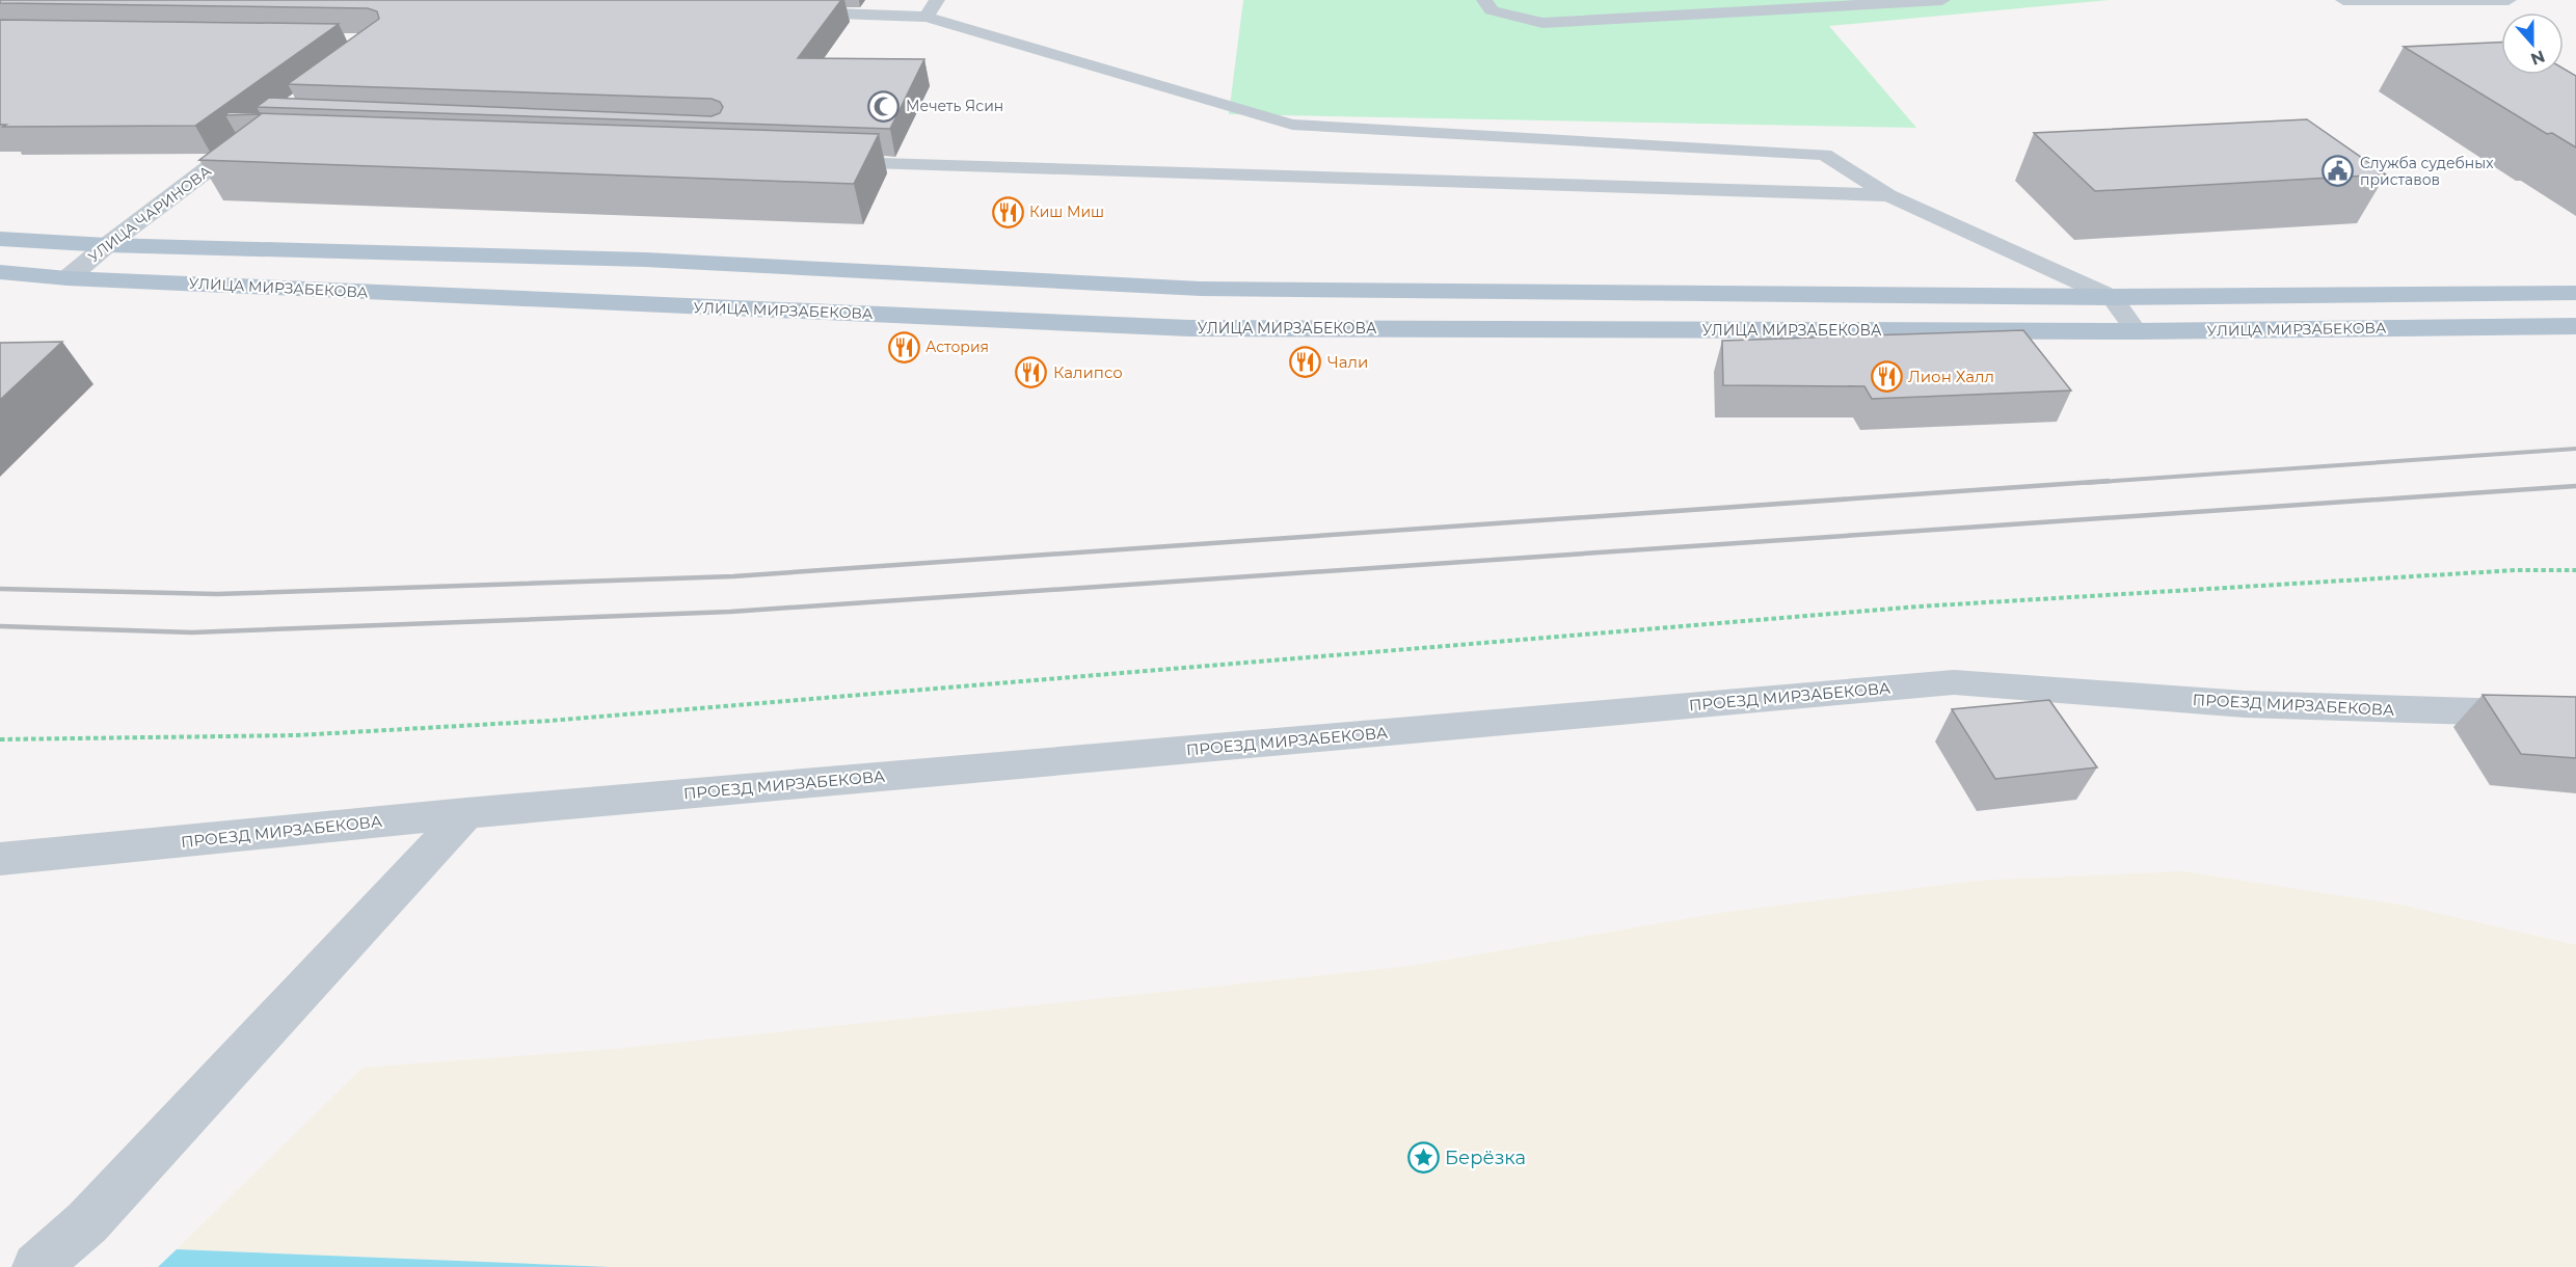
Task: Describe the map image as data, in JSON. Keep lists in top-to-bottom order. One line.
{"streets":{"main road":["УЛИЦА МИРЗАБЕКОВА"],"street":["УЛИЦА ЧАРИНОВА","ПРОЕЗД МИРЗАБЕКОВА"]},"crossings":[["УЛИЦА ЧАРИНОВА","УЛИЦА МИРЗАБЕКОВА"]],"places":{"mosque":["Мечеть Ясин"],"public building":["Служба судебных приставов"],"restaurant":["Киш Миш","Астория","Чали","Калипсо","Лион Халл"],"place":["Берёзка"]},"north":"bottom"}
